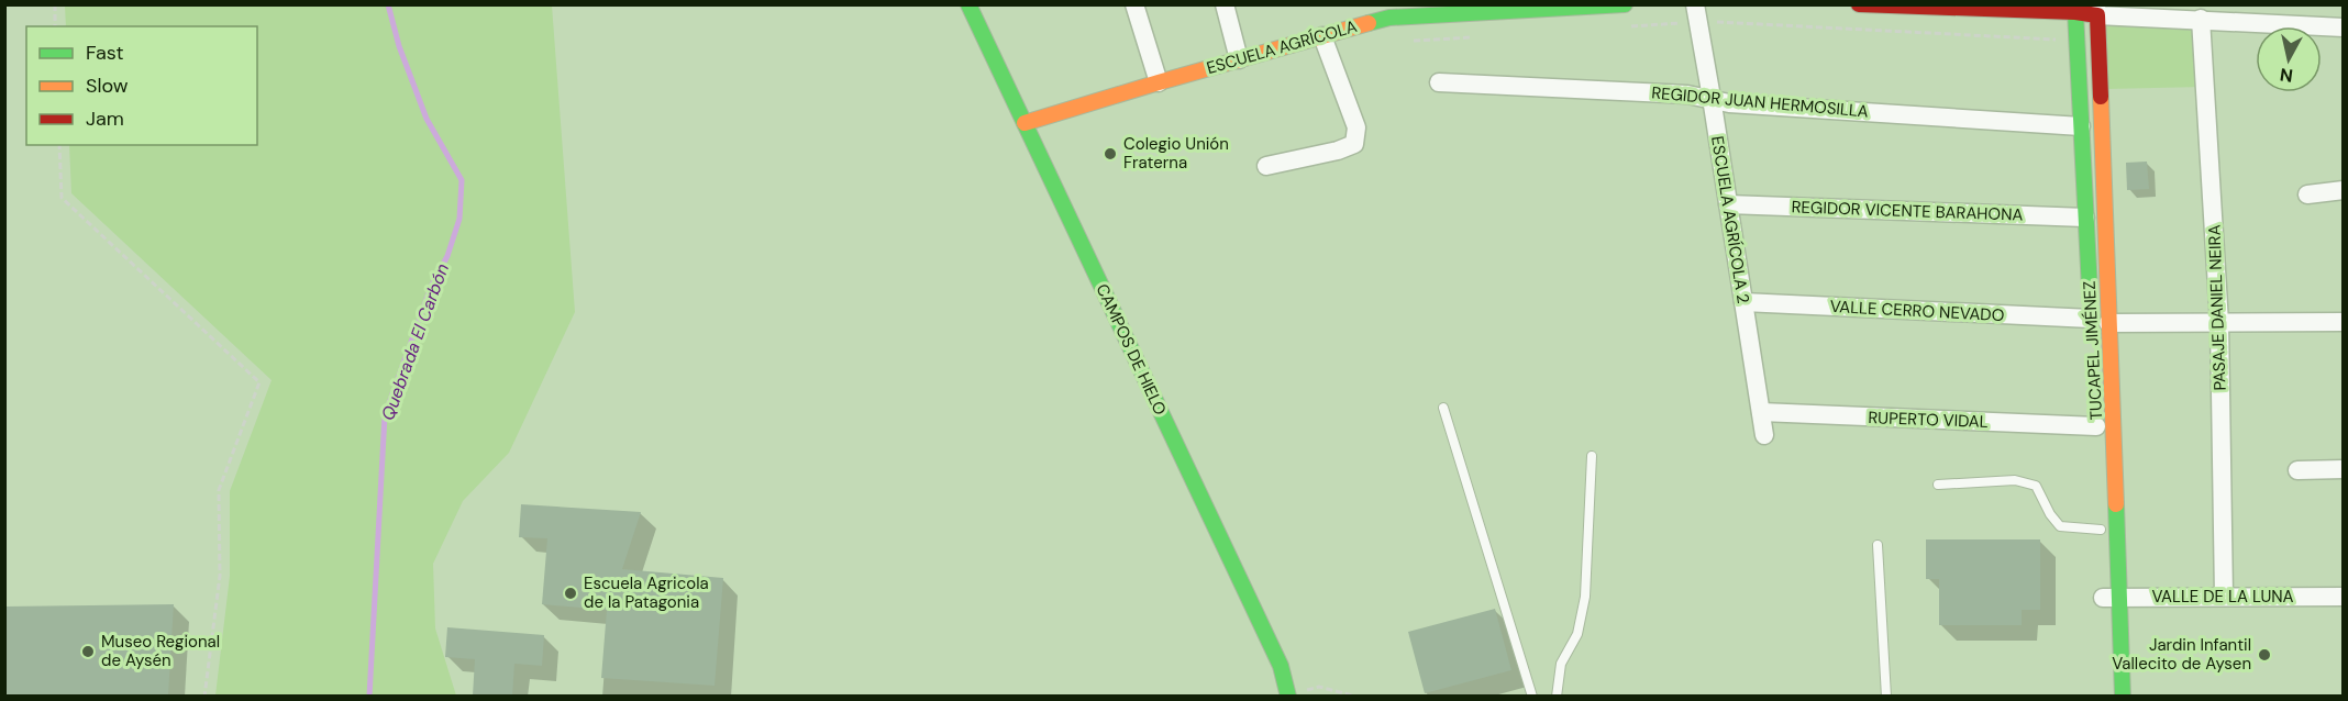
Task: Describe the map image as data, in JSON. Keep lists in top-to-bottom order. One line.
{"streets":{"street":["ESCUELA AGRÍCOLA","REGIDOR JUAN HERMOSILLA","REGIDOR VICENTE BARAHONA","ESCUELA AGRÍCOLA 2","PASAJE DANIEL NEIRA","VALLE CERRO NEVADO","CAMPOS DE HIELO","TUCAPEL JIMÉNEZ","RUPERTO VIDAL","VALLE DE LA LUNA"]},"crossings":[["ESCUELA AGRÍCOLA","CAMPOS DE HIELO"],["REGIDOR JUAN HERMOSILLA","ESCUELA AGRÍCOLA 2"],["REGIDOR JUAN HERMOSILLA","TUCAPEL JIMÉNEZ"],["REGIDOR VICENTE BARAHONA","ESCUELA AGRÍCOLA 2"],["REGIDOR VICENTE BARAHONA","TUCAPEL JIMÉNEZ"],["ESCUELA AGRÍCOLA 2","VALLE CERRO NEVADO"],["ESCUELA AGRÍCOLA 2","RUPERTO VIDAL"],["PASAJE DANIEL NEIRA","VALLE CERRO NEVADO"],["PASAJE DANIEL NEIRA","VALLE DE LA LUNA"],["VALLE CERRO NEVADO","TUCAPEL JIMÉNEZ"],["TUCAPEL JIMÉNEZ","VALLE DE LA LUNA"]],"water":["Quebrada El Carbón"],"places":["Colegio Unión Fraterna","Escuela Agricola de la Patagonia","Museo Regional de Aysén","Jardin Infantil Vallecito de Aysen"],"legend":["Fast","Slow","Jam"],"north":"bottom"}
